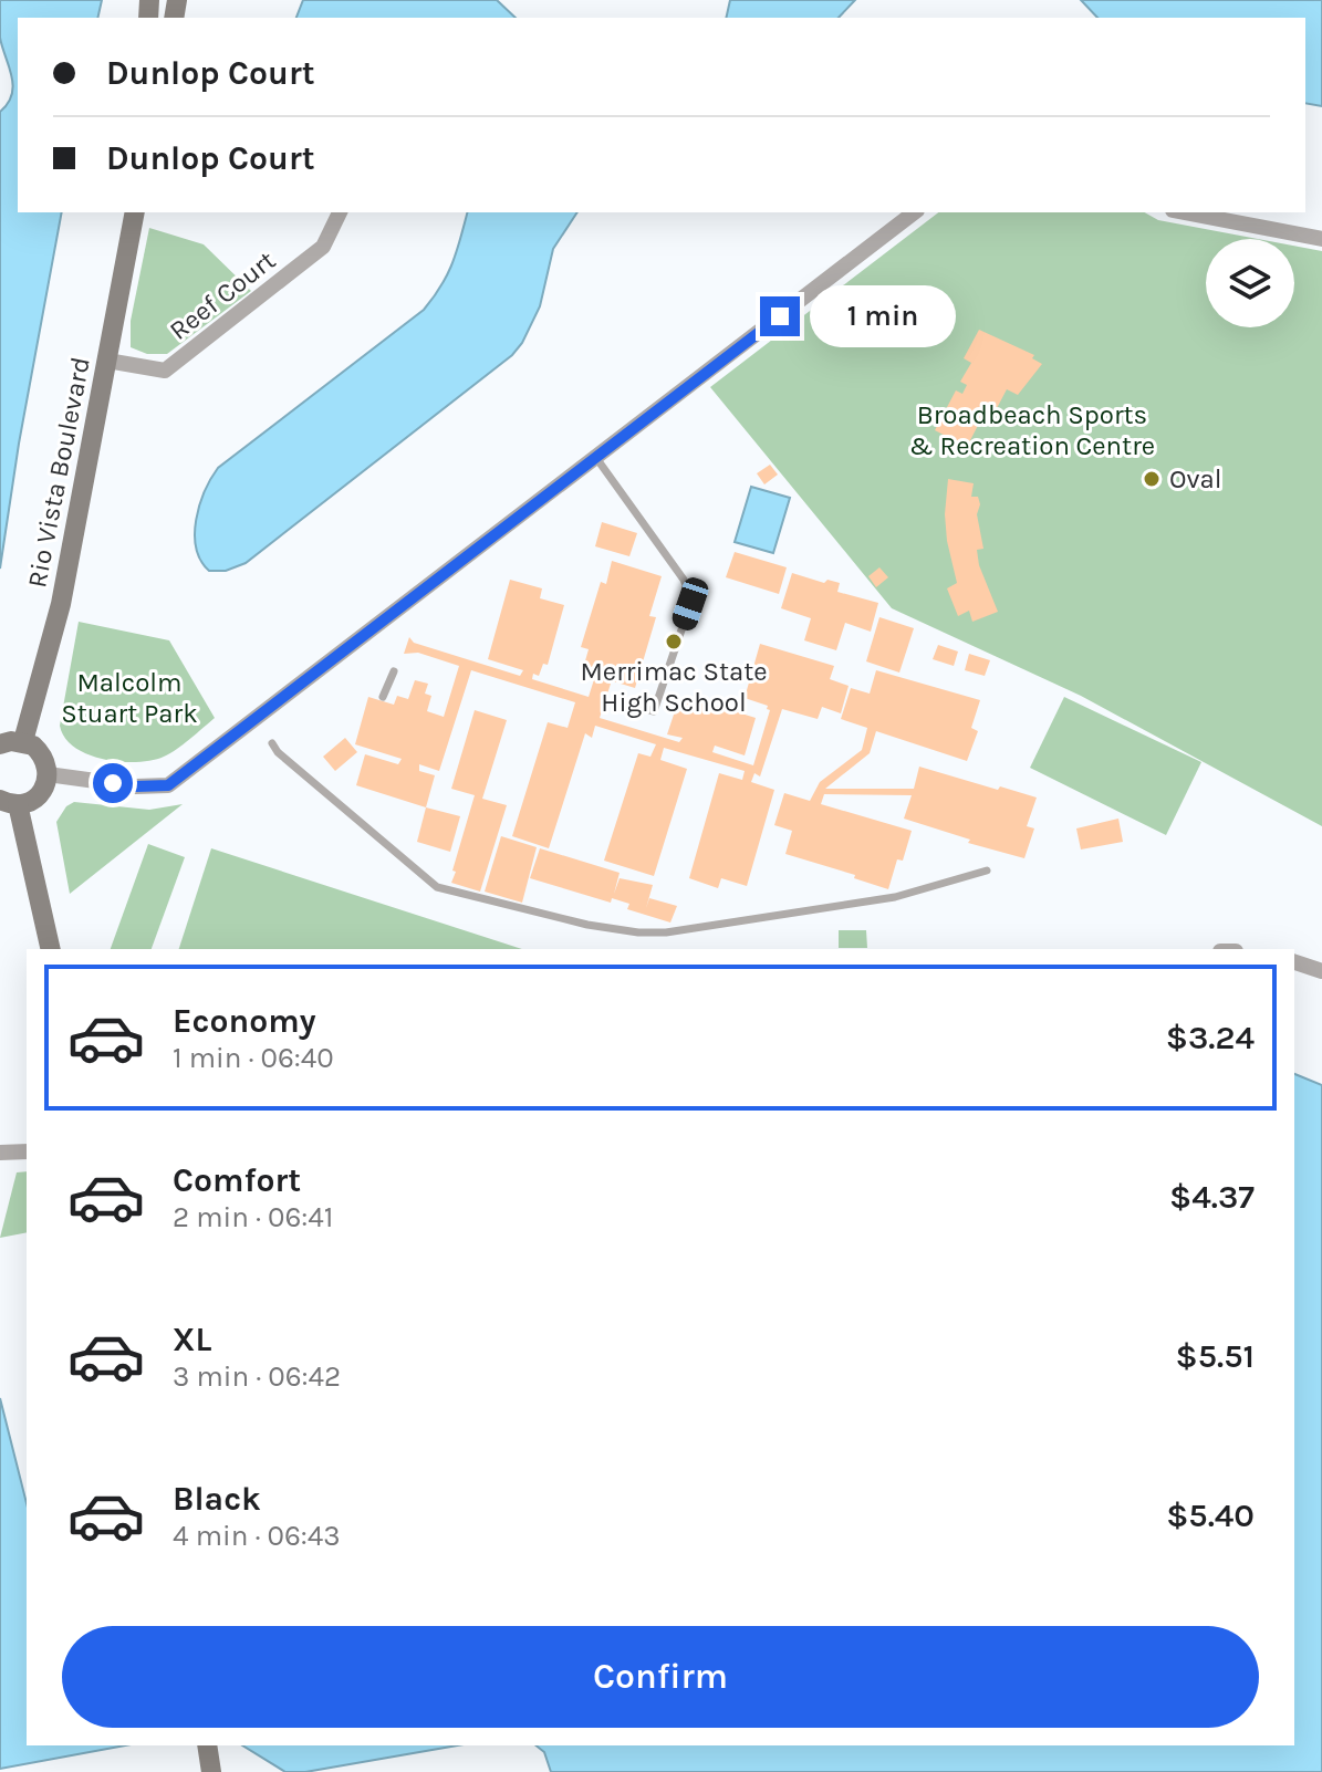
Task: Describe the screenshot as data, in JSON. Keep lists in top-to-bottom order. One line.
{"streets":{"street":["Reef Court","Rio Vista Boulevard"]},"crossings":[["Reef Court","Rio Vista Boulevard"]],"parks":["Broadbeach Sports & Recreation Centre","Malcolm Stuart Park"],"places":["Oval","Merrimac State High School"],"page":{"banner":["Dunlop Court","Dunlop Court"],"bubble":"1 min","list":[{"name":"Economy","note":"1 min · 06:40","value":"$3.24"},{"name":"Comfort","note":"2 min · 06:41","value":"$4.37"},{"name":"XL","note":"3 min · 06:42","value":"$5.51"},{"name":"Black","note":"4 min · 06:43","value":"$5.40"}],"buttons":"Confirm"}}
